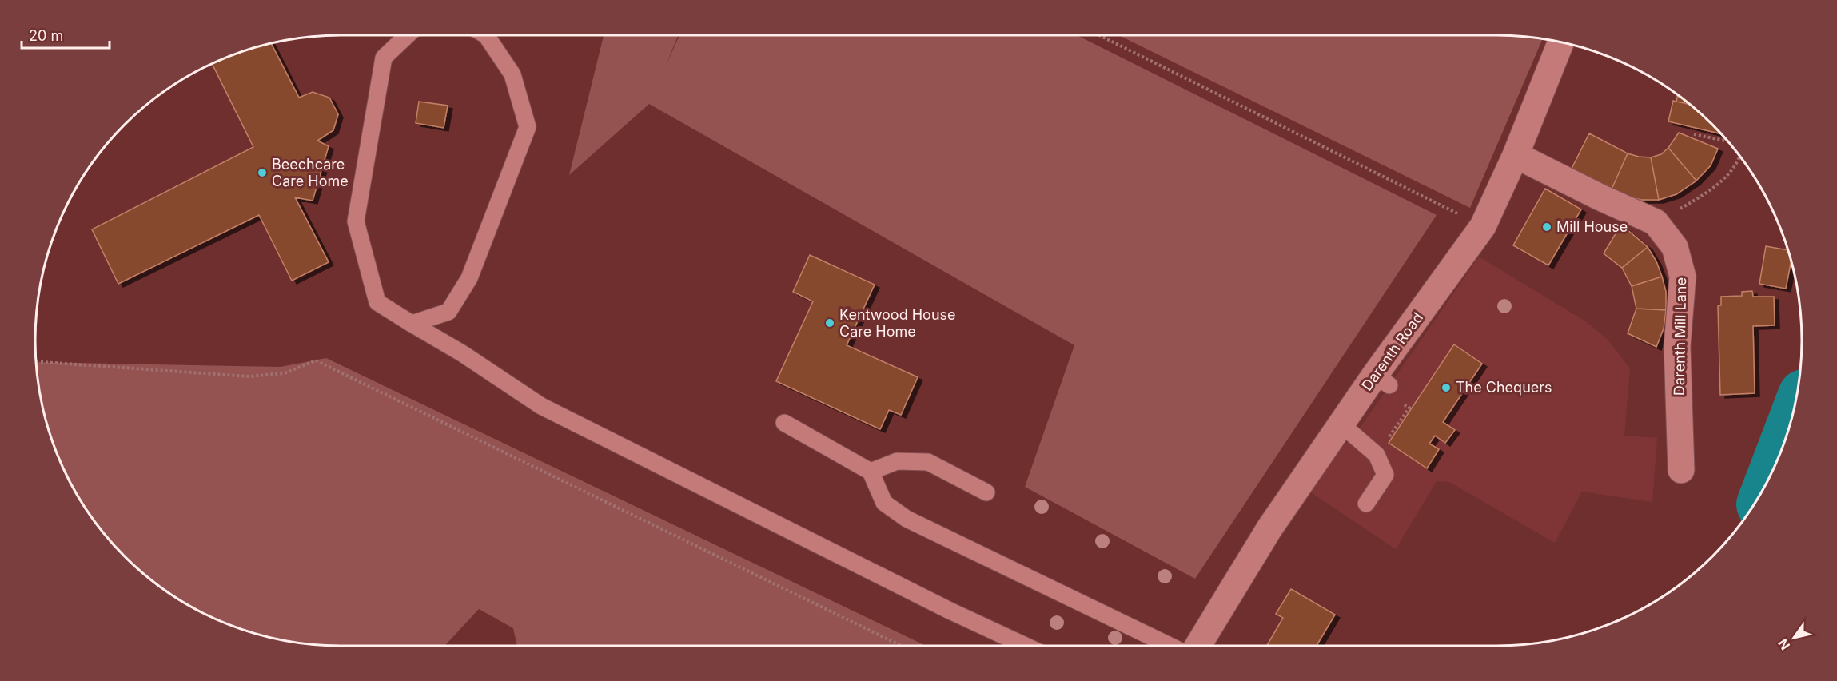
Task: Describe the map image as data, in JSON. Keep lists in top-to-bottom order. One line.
{"streets":{"street":["Darenth Mill Lane","Darenth Road"]},"crossings":[["Darenth Mill Lane","Darenth Road"]],"places":["Beechcare Care Home","Mill House","Kentwood House Care Home","The Chequers"],"scale_bar":"20 m","north":"bottom left"}
